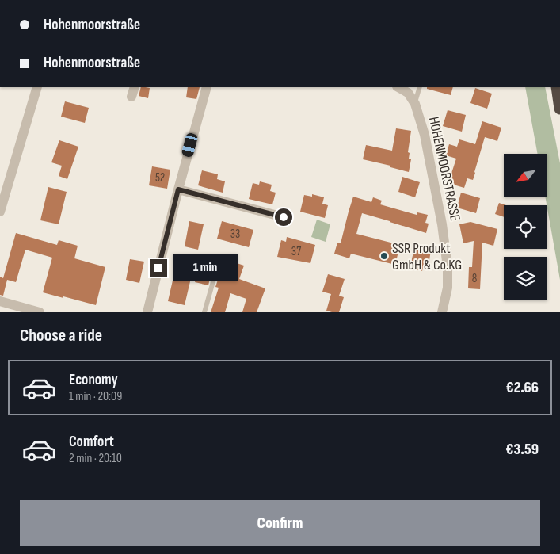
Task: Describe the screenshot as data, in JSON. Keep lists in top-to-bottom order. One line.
{"streets":{"street":["HOHENMOORSTRASSE"]},"places":["SSR Produkt GmbH & Co.KG"],"house_numbers":["52","33","37","8"],"north":"bottom left","page":{"banner":["Hohenmoorstraße","Hohenmoorstraße"],"bubble":"1 min","heading":"Choose a ride","list":[{"name":"Economy","note":"1 min · 20:09","value":"€2.66"},{"name":"Comfort","note":"2 min · 20:10","value":"€3.59"}],"buttons":"Confirm"}}
